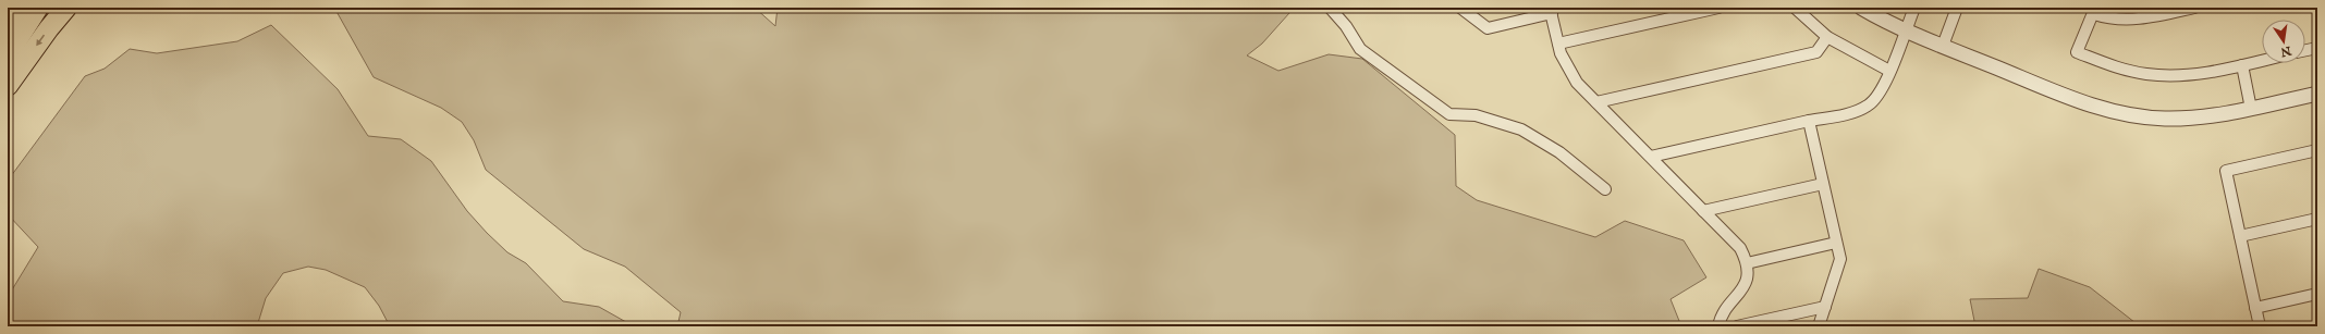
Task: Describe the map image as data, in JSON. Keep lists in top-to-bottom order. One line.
{"north":"bottom"}
